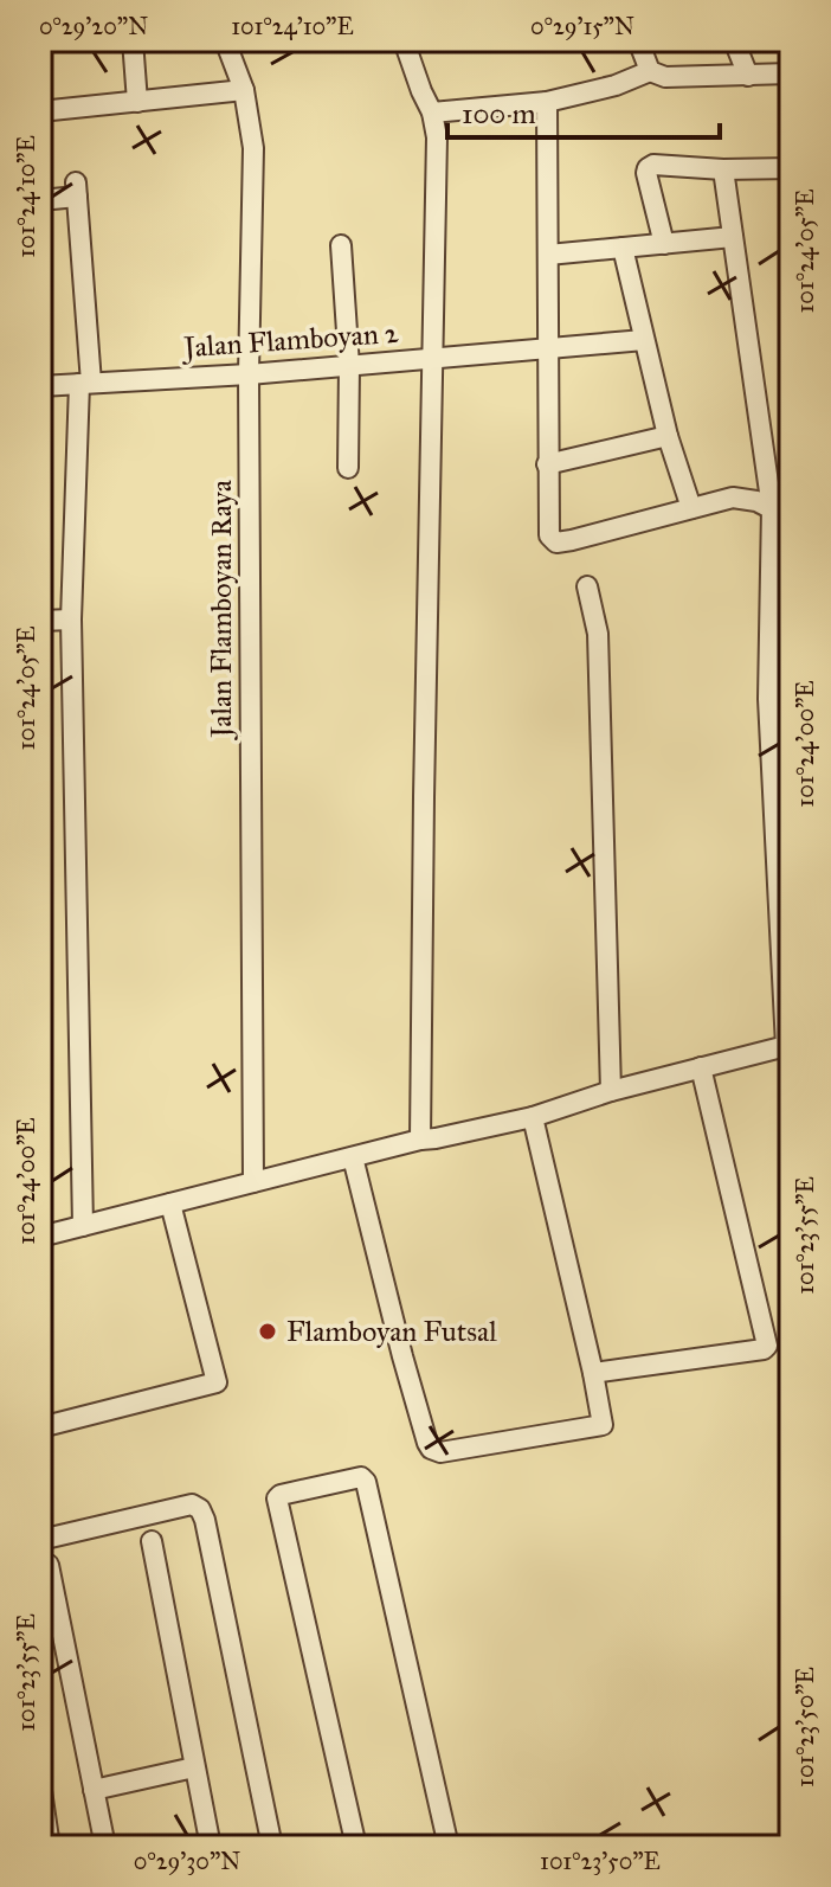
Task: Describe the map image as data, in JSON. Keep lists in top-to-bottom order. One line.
{"streets":{"street":["Jalan Flamboyan 2","Jalan Flamboyan Raya"]},"crossings":[["Jalan Flamboyan 2","Jalan Flamboyan Raya"]],"places":["Flamboyan Futsal"],"scale_bar":"100 m","coordinates":["0°29'20\"N","101°24'10\"E","0°29'15\"N","101°24'05\"E","101°24'00\"E","101°23'55\"E","101°23'50\"E","0°29'30\"N"]}
